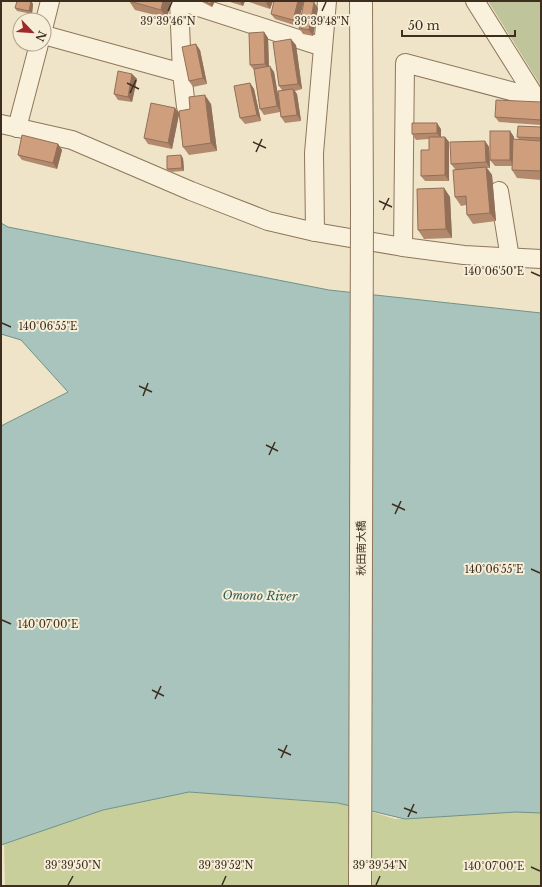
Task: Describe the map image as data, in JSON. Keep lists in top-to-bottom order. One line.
{"streets":{"street":["秋田南大橋"]},"water":["Omono River"],"scale_bar":"50 m","north":"bottom right","coordinates":["39°39'46\"N","39°39'48\"N","140°06'50\"E","140°06'55\"E","140°07'00\"E","39°39'50\"N","39°39'52\"N","39°39'54\"N"]}
